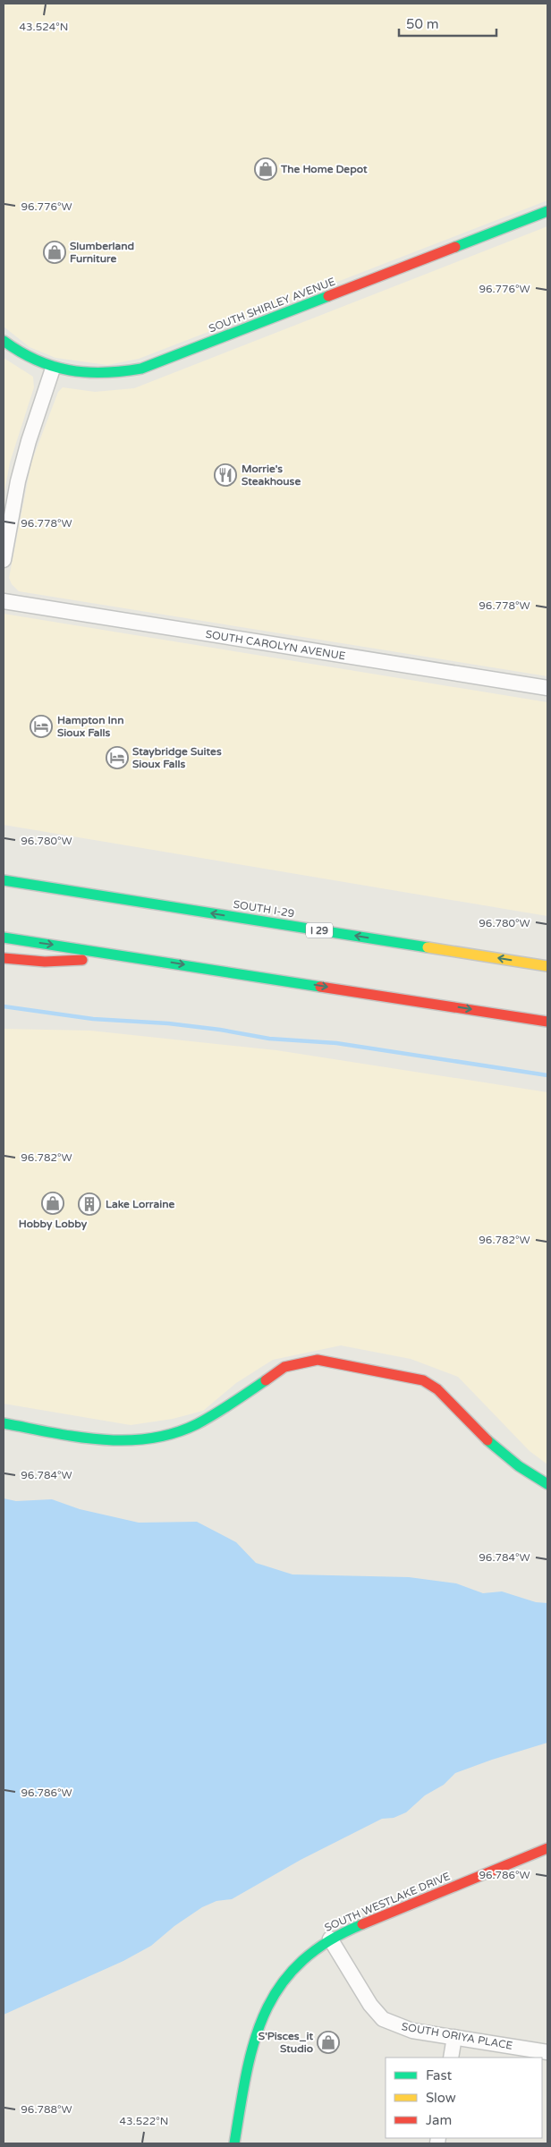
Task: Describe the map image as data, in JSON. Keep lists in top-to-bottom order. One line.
{"streets":{"main road":["SOUTH SHIRLEY AVENUE","SOUTH I-29","I 29","SOUTH WESTLAKE DRIVE"],"street":["SOUTH CAROLYN AVENUE","SOUTH ORIYA PLACE"]},"crossings":[["SOUTH WESTLAKE DRIVE","SOUTH ORIYA PLACE"]],"places":{"shop":["The Home Depot","Slumberland Furniture","Hobby Lobby","S'Pisces_it Studio"],"restaurant":["Morrie's Steakhouse"],"hotel":["Hampton Inn Sioux Falls","Staybridge Suites Sioux Falls"],"building":["Lake Lorraine"]},"legend":["Fast","Slow","Jam"],"scale_bar":"50 m","coordinates":["43.524°N","96.776°W","96.778°W","96.780°W","96.782°W","96.784°W","96.786°W","96.788°W","43.522°N"]}
